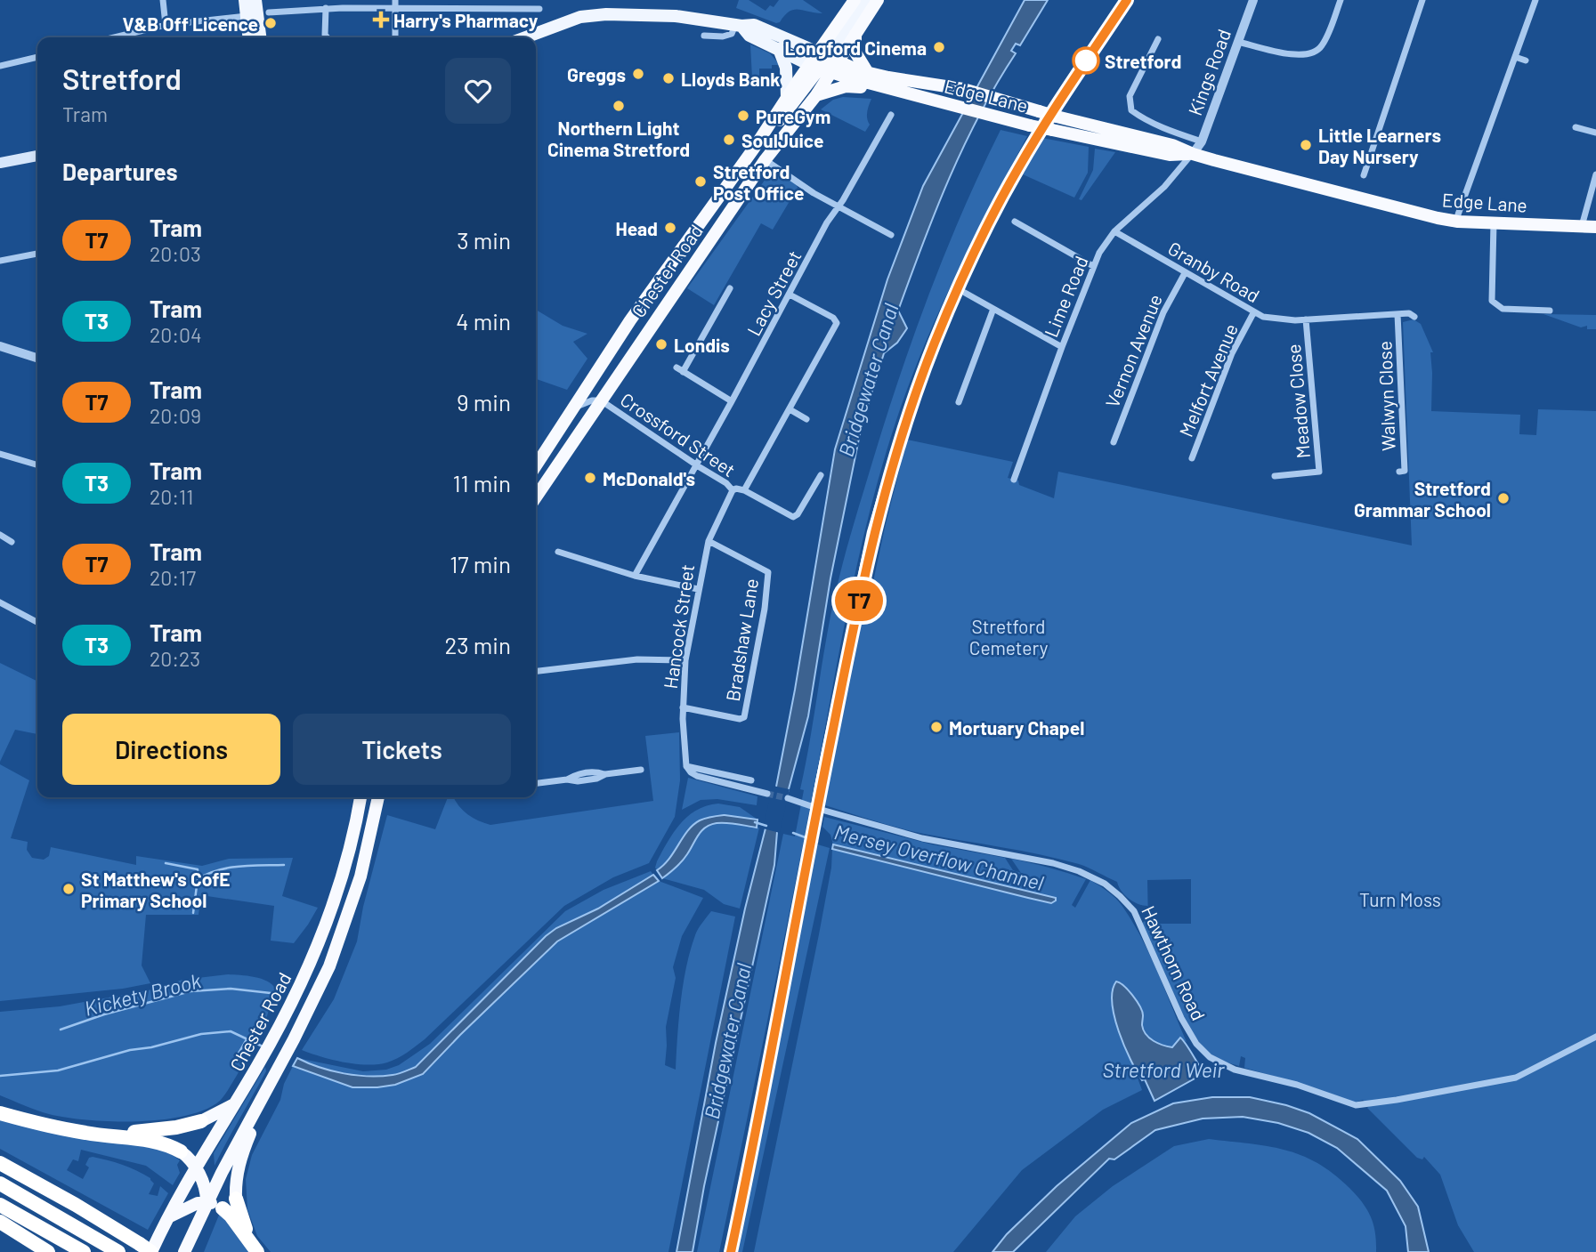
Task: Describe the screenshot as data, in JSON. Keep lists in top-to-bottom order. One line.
{"streets":{"highway":["Edge Lane","Chester Road"],"street":["Kings Road","Granby Road","Lacy Street","Lime Road","Vernon Avenue","Melfort Avenue","Walwyn Close","Meadow Close","Crossford Street","Hancock Street","Bradshaw Lane","Hawthorn Road"]},"crossings":[["Kings Road","Edge Lane"],["Kings Road","Lime Road"],["Edge Lane","Chester Road"],["Edge Lane","Lime Road"],["Chester Road","Crossford Street"],["Granby Road","Lime Road"],["Granby Road","Vernon Avenue"],["Granby Road","Melfort Avenue"],["Granby Road","Walwyn Close"],["Granby Road","Meadow Close"],["Lacy Street","Crossford Street"],["Crossford Street","Hancock Street"],["Hancock Street","Bradshaw Lane"]],"water":["Bridgewater Canal","Mersey Overflow Channel","Kickety Brook","Stretford Weir"],"parks":["Stretford Cemetery","Turn Moss"],"places":{"health":["Harry's Pharmacy"],"other":["V&B Off Licence","Longford Cinema","Stretford","Greggs","Lloyds Bank","Northern Light Cinema Stretford","PureGym","SoulJuice","Little Learners Day Nursery","Stretford Post Office","Head","Londis","McDonald's","Stretford Grammar School","Mortuary Chapel","St Matthew's CofE Primary School"]},"lines":["tram line T7"],"page":{"on_map":"T7","heading":[["Stretford","Tram"],"Departures"],"list":[{"mark":"T7","name":"Tram","note":"20:03","value":"3 min"},{"mark":"T3","name":"Tram","note":"20:04","value":"4 min"},{"mark":"T7","name":"Tram","note":"20:09","value":"9 min"},{"mark":"T3","name":"Tram","note":"20:11","value":"11 min"},{"mark":"T7","name":"Tram","note":"20:17","value":"17 min"},{"mark":"T3","name":"Tram","note":"20:23","value":"23 min"}],"buttons":["Directions","Tickets"]}}
